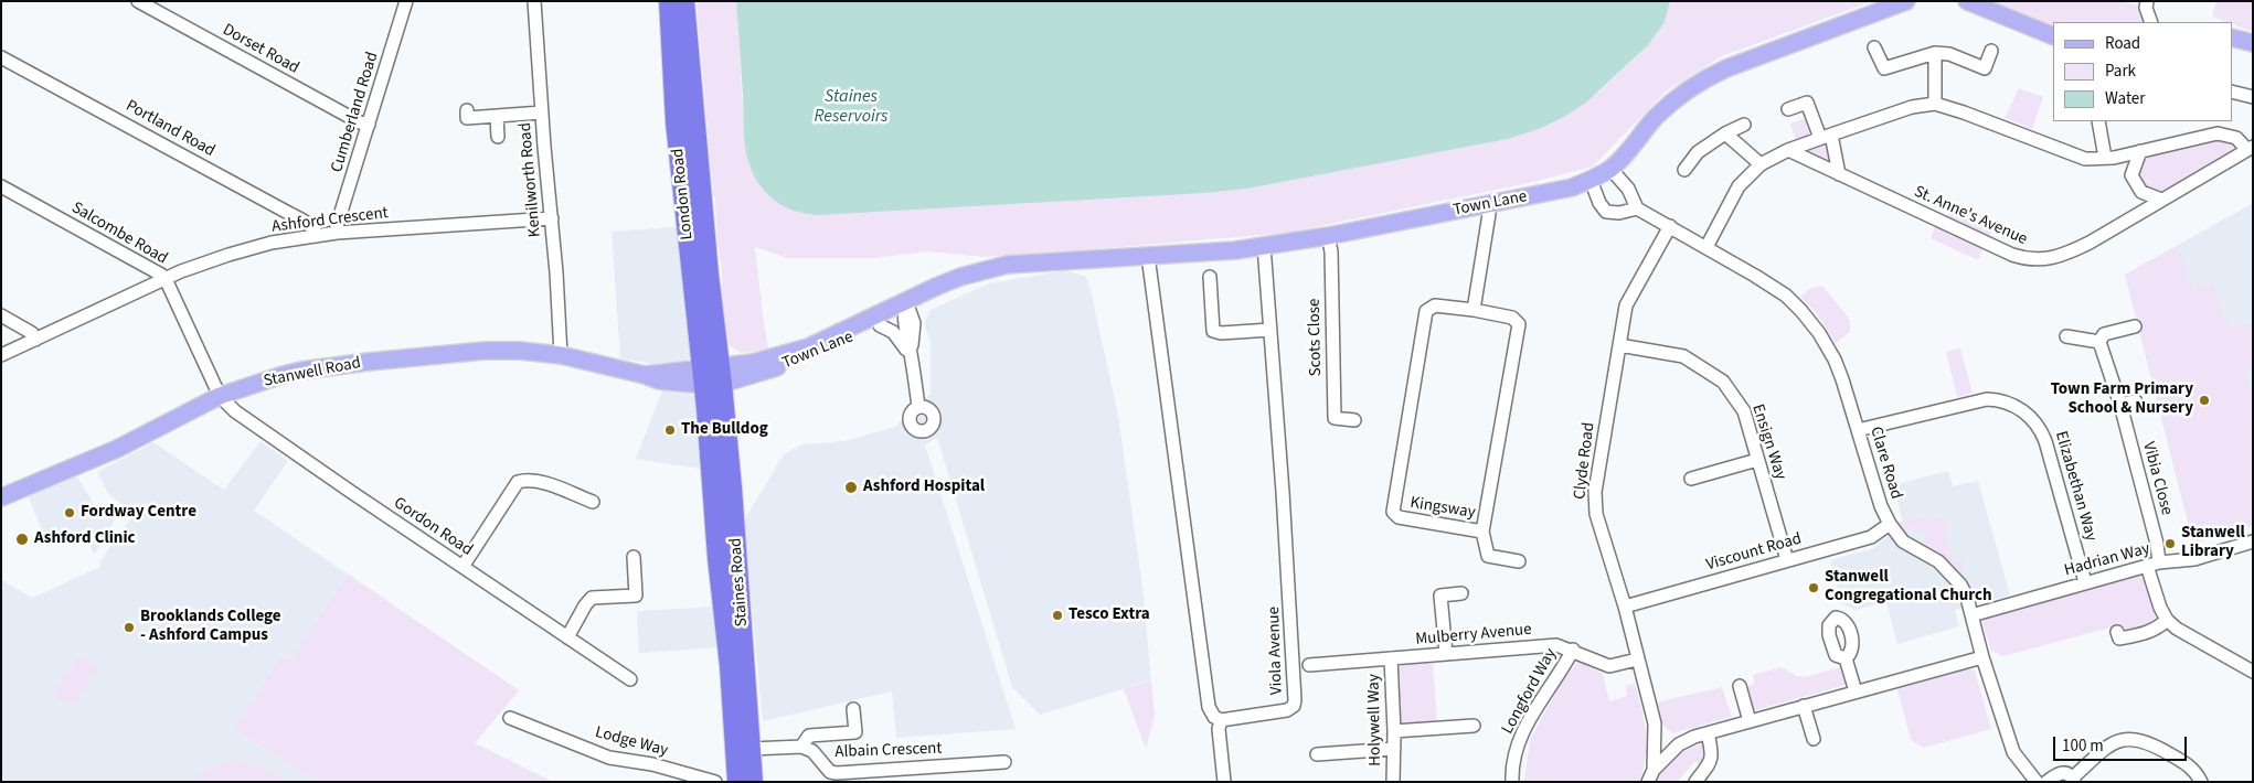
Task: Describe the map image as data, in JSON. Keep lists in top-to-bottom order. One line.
{"streets":{"highway":["London Road","Staines Road"],"main road":["Town Lane","Stanwell Road"],"street":["Dorset Road","Cumberland Road","Portland Road","Kenilworth Road","St. Anne's Avenue","Ashford Crescent","Salcombe Road","Scots Close","Ensign Way","Clyde Road","Clare Road","Vibia Close","Elizabethan Way","Kingsway","Gordon Road","Viscount Road","Hadrian Way","Mulberry Avenue","Viola Avenue","Longford Way","Holywell Way","Lodge Way","Albain Crescent"]},"crossings":[["Dorset Road","Cumberland Road"],["Cumberland Road","Ashford Crescent"],["Portland Road","Ashford Crescent"],["Kenilworth Road","Ashford Crescent"],["Kenilworth Road","Stanwell Road"],["London Road","Town Lane"],["London Road","Stanwell Road"],["London Road","Staines Road"],["Town Lane","Scots Close"],["Town Lane","Stanwell Road"],["Town Lane","Staines Road"],["Town Lane","Viola Avenue"],["Ashford Crescent","Salcombe Road"],["Salcombe Road","Stanwell Road"],["Salcombe Road","Gordon Road"],["Stanwell Road","Gordon Road"],["Stanwell Road","Staines Road"],["Ensign Way","Clyde Road"],["Ensign Way","Viscount Road"],["Clyde Road","Clare Road"],["Clyde Road","Viscount Road"],["Clyde Road","Mulberry Avenue"],["Clare Road","Elizabethan Way"],["Clare Road","Viscount Road"],["Clare Road","Hadrian Way"],["Vibia Close","Hadrian Way"],["Elizabethan Way","Hadrian Way"],["Mulberry Avenue","Longford Way"],["Mulberry Avenue","Holywell Way"]],"water":["Staines Reservoirs"],"places":["Town Farm Primary School & Nursery","The Bulldog","Ashford Hospital","Fordway Centre","Ashford Clinic","Stanwell Library","Stanwell Congregational Church","Tesco Extra","Brooklands College - Ashford Campus"],"legend":["Road","Park","Water"],"scale_bar":"100 m"}
